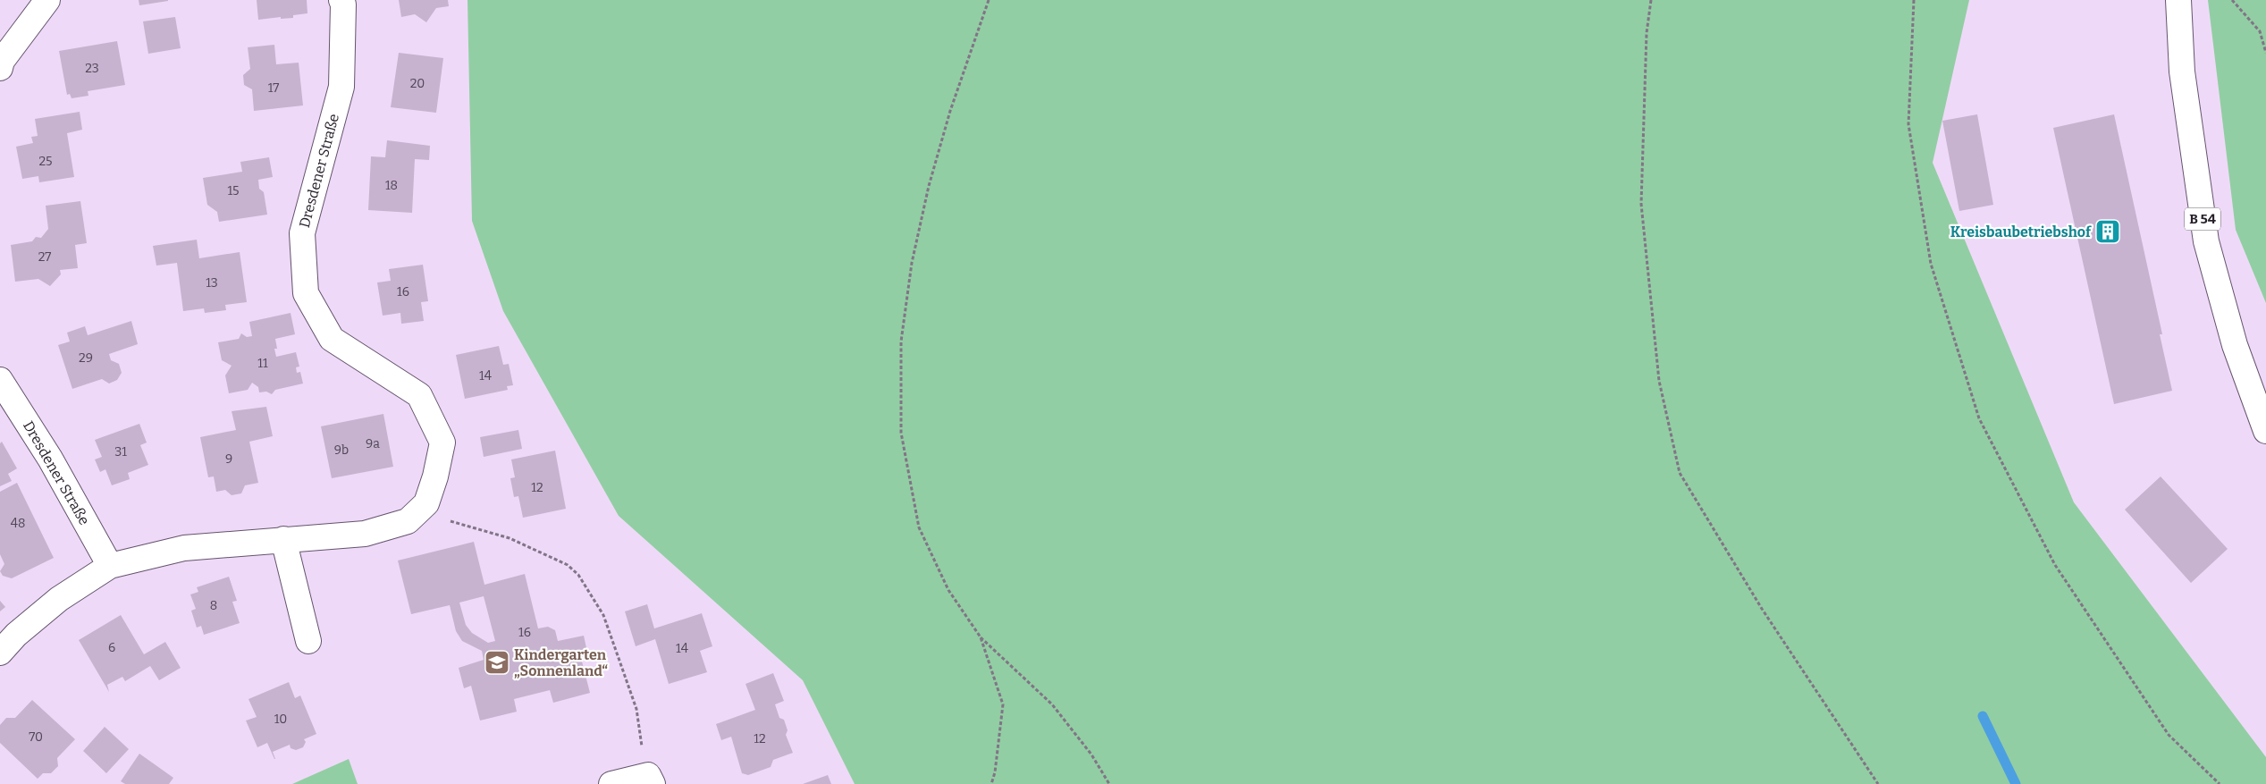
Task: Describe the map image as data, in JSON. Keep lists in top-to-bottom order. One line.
{"streets":{"street":["Dresdener Straße","B 54"]},"places":{"building":["Kreisbaubetriebshof"],"school or university":["Kindergarten „Sonnenland“"]},"house_numbers":["23","20","17","25","18","15","27","13","16","29","11","14","9a","9b","31","9","12","48","8","16","6","14","10","70","12"]}
